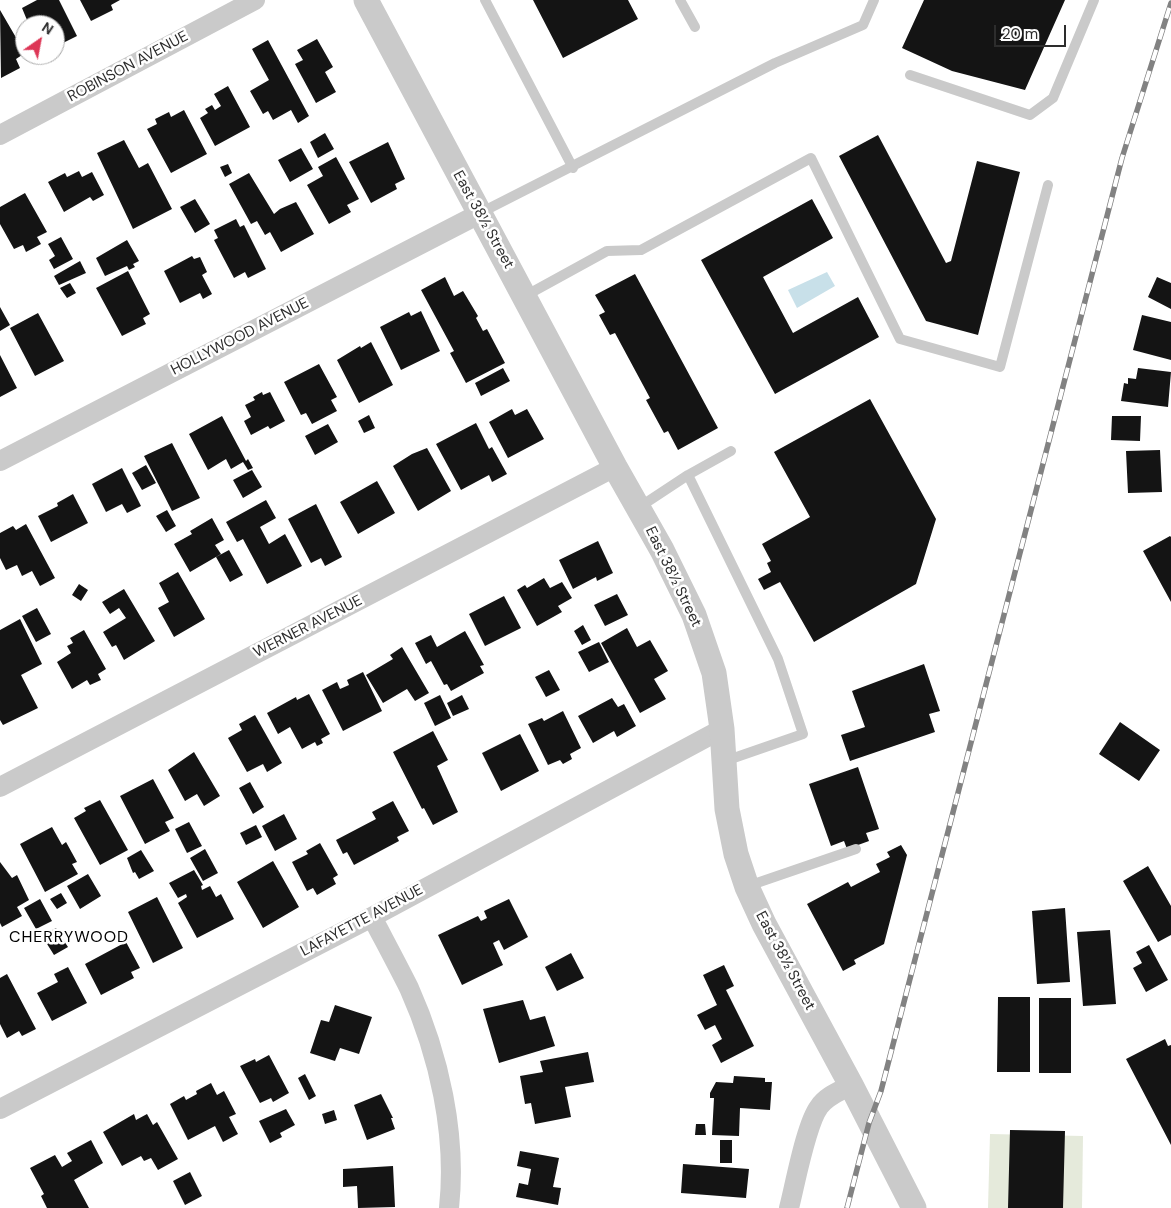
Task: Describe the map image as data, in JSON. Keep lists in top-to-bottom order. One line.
{"streets":{"street":["ROBINSON AVENUE","East 38½ Street","HOLLYWOOD AVENUE","WERNER AVENUE","LAFAYETTE AVENUE"]},"crossings":[["East 38½ Street","HOLLYWOOD AVENUE"],["East 38½ Street","WERNER AVENUE"],["East 38½ Street","LAFAYETTE AVENUE"]],"districts":["CHERRYWOOD"],"scale_bar":"20 m","north":"top right"}
